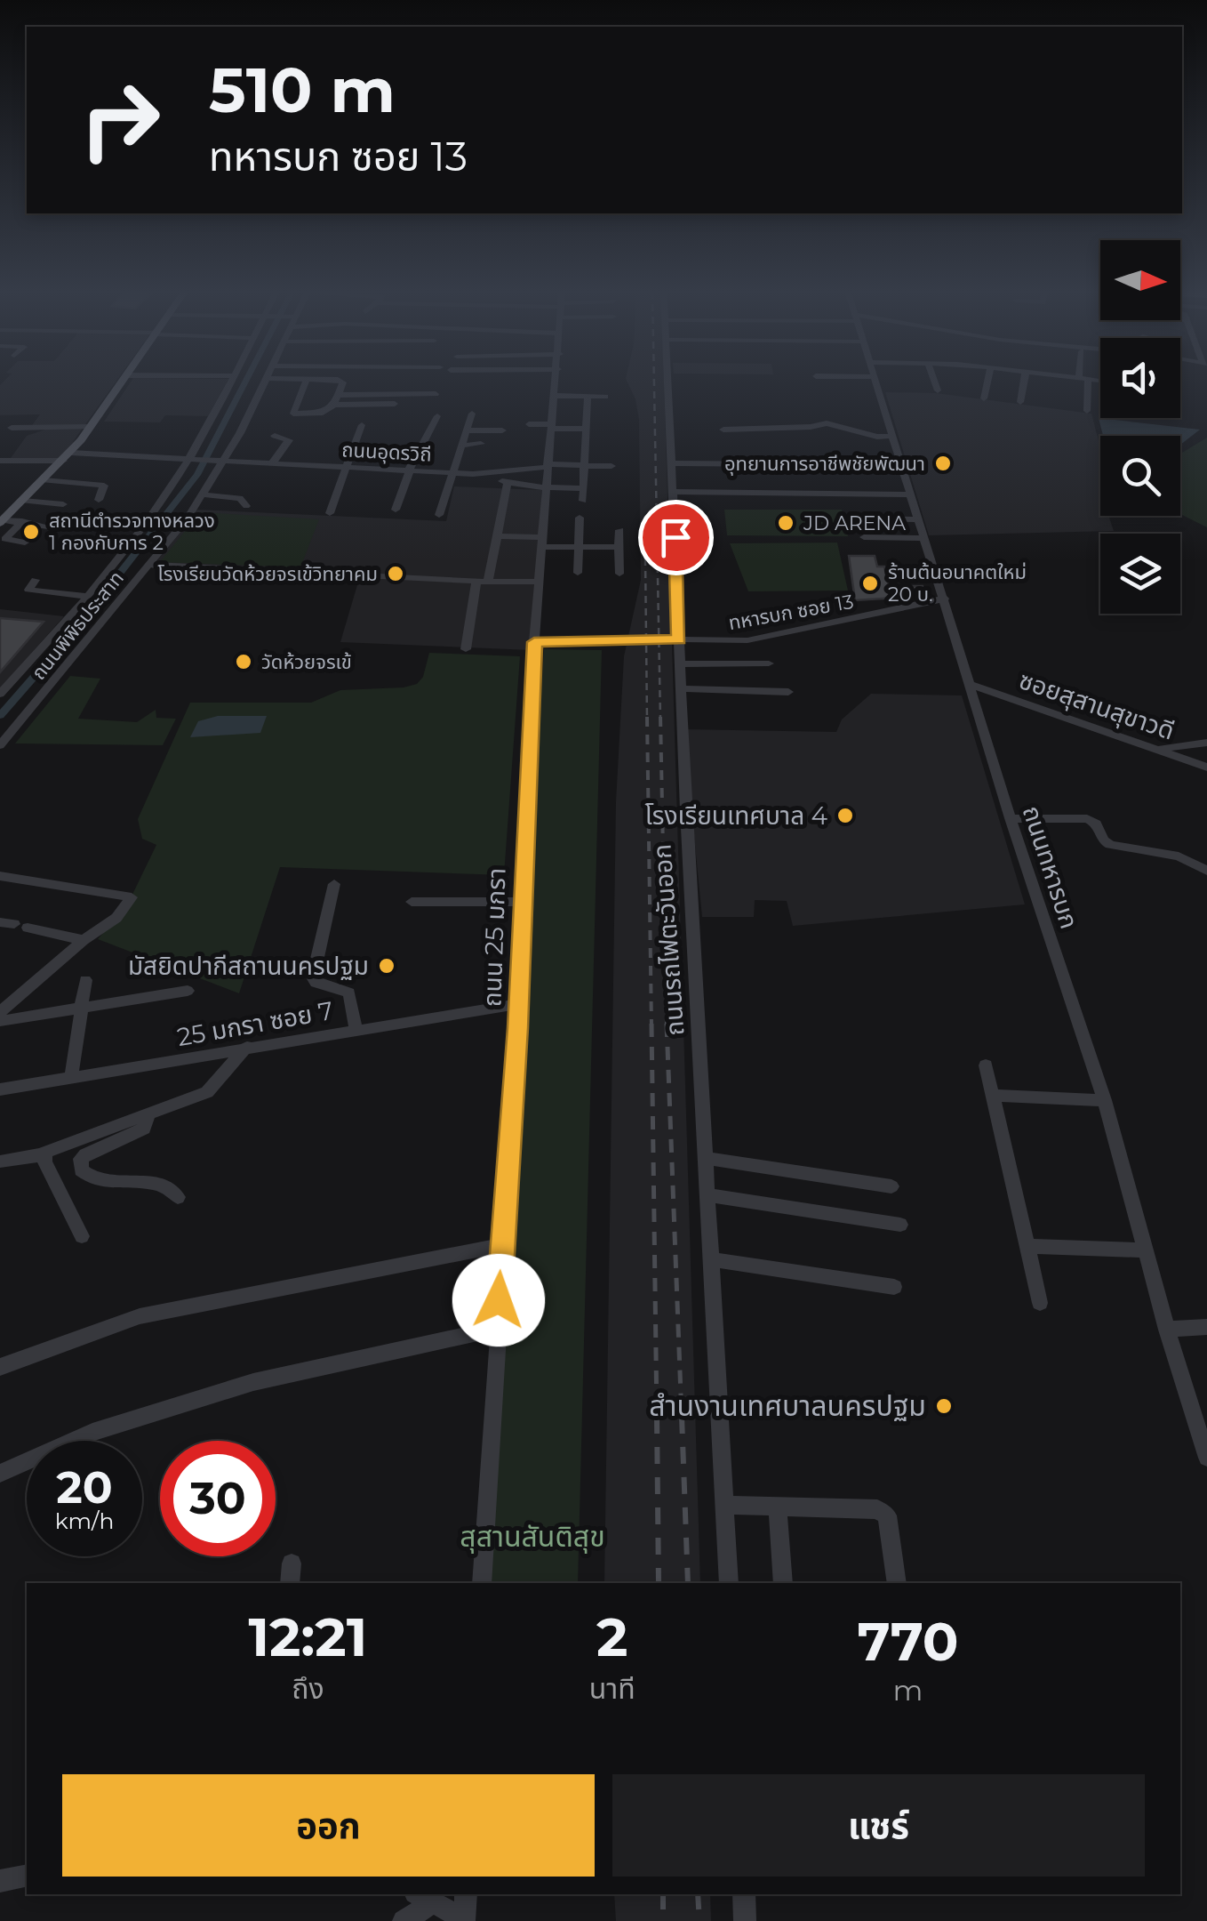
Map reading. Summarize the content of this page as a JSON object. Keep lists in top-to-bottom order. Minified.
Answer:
{"streets":{"street":["ถนนอุดรวิถี","ทหารบก ซอย 13","ถนนพิพิธประสาท","ซอยสุสานสุขาวดี","ถนนทหารบก","ถนน 25 มกรา","ถนนรถไฟตะวันออก","25 มกรา ซอย 7"]},"crossings":[["ถนนอุดรวิถี","ถนนพิพิธประสาท"],["ถนนอุดรวิถี","ถนน 25 มกรา"],["ทหารบก ซอย 13","ถนนทหารบก"],["ทหารบก ซอย 13","ถนน 25 มกรา"],["ทหารบก ซอย 13","ถนนรถไฟตะวันออก"],["ซอยสุสานสุขาวดี","ถนนทหารบก"],["ถนน 25 มกรา","25 มกรา ซอย 7"]],"parks":["สุสานสันติสุข"],"places":["อุทยานการอาชีพชัยพัฒนา","JD ARENA","สถานีตำรวจทางหลวง 1 กองกับการ 2","โรงเรียนวัดห้วยจรเข้วิทยาคม","ร้านต้นอนาคตใหม่ 20 บ.","วัดห้วยจรเข้","โรงเรียนเทศบาล 4","มัสยิดปากีสถานนครปฐม","สำนงานเทศบาลนครปฐม"],"north":"right","page":{"turn":["510 m","ทหารบก ซอย 13"],"speed":"20 km/h","limit":"30","eta":["12:21","ถึง","2","นาที","770","m"],"buttons":["ออก","แชร์"]}}
